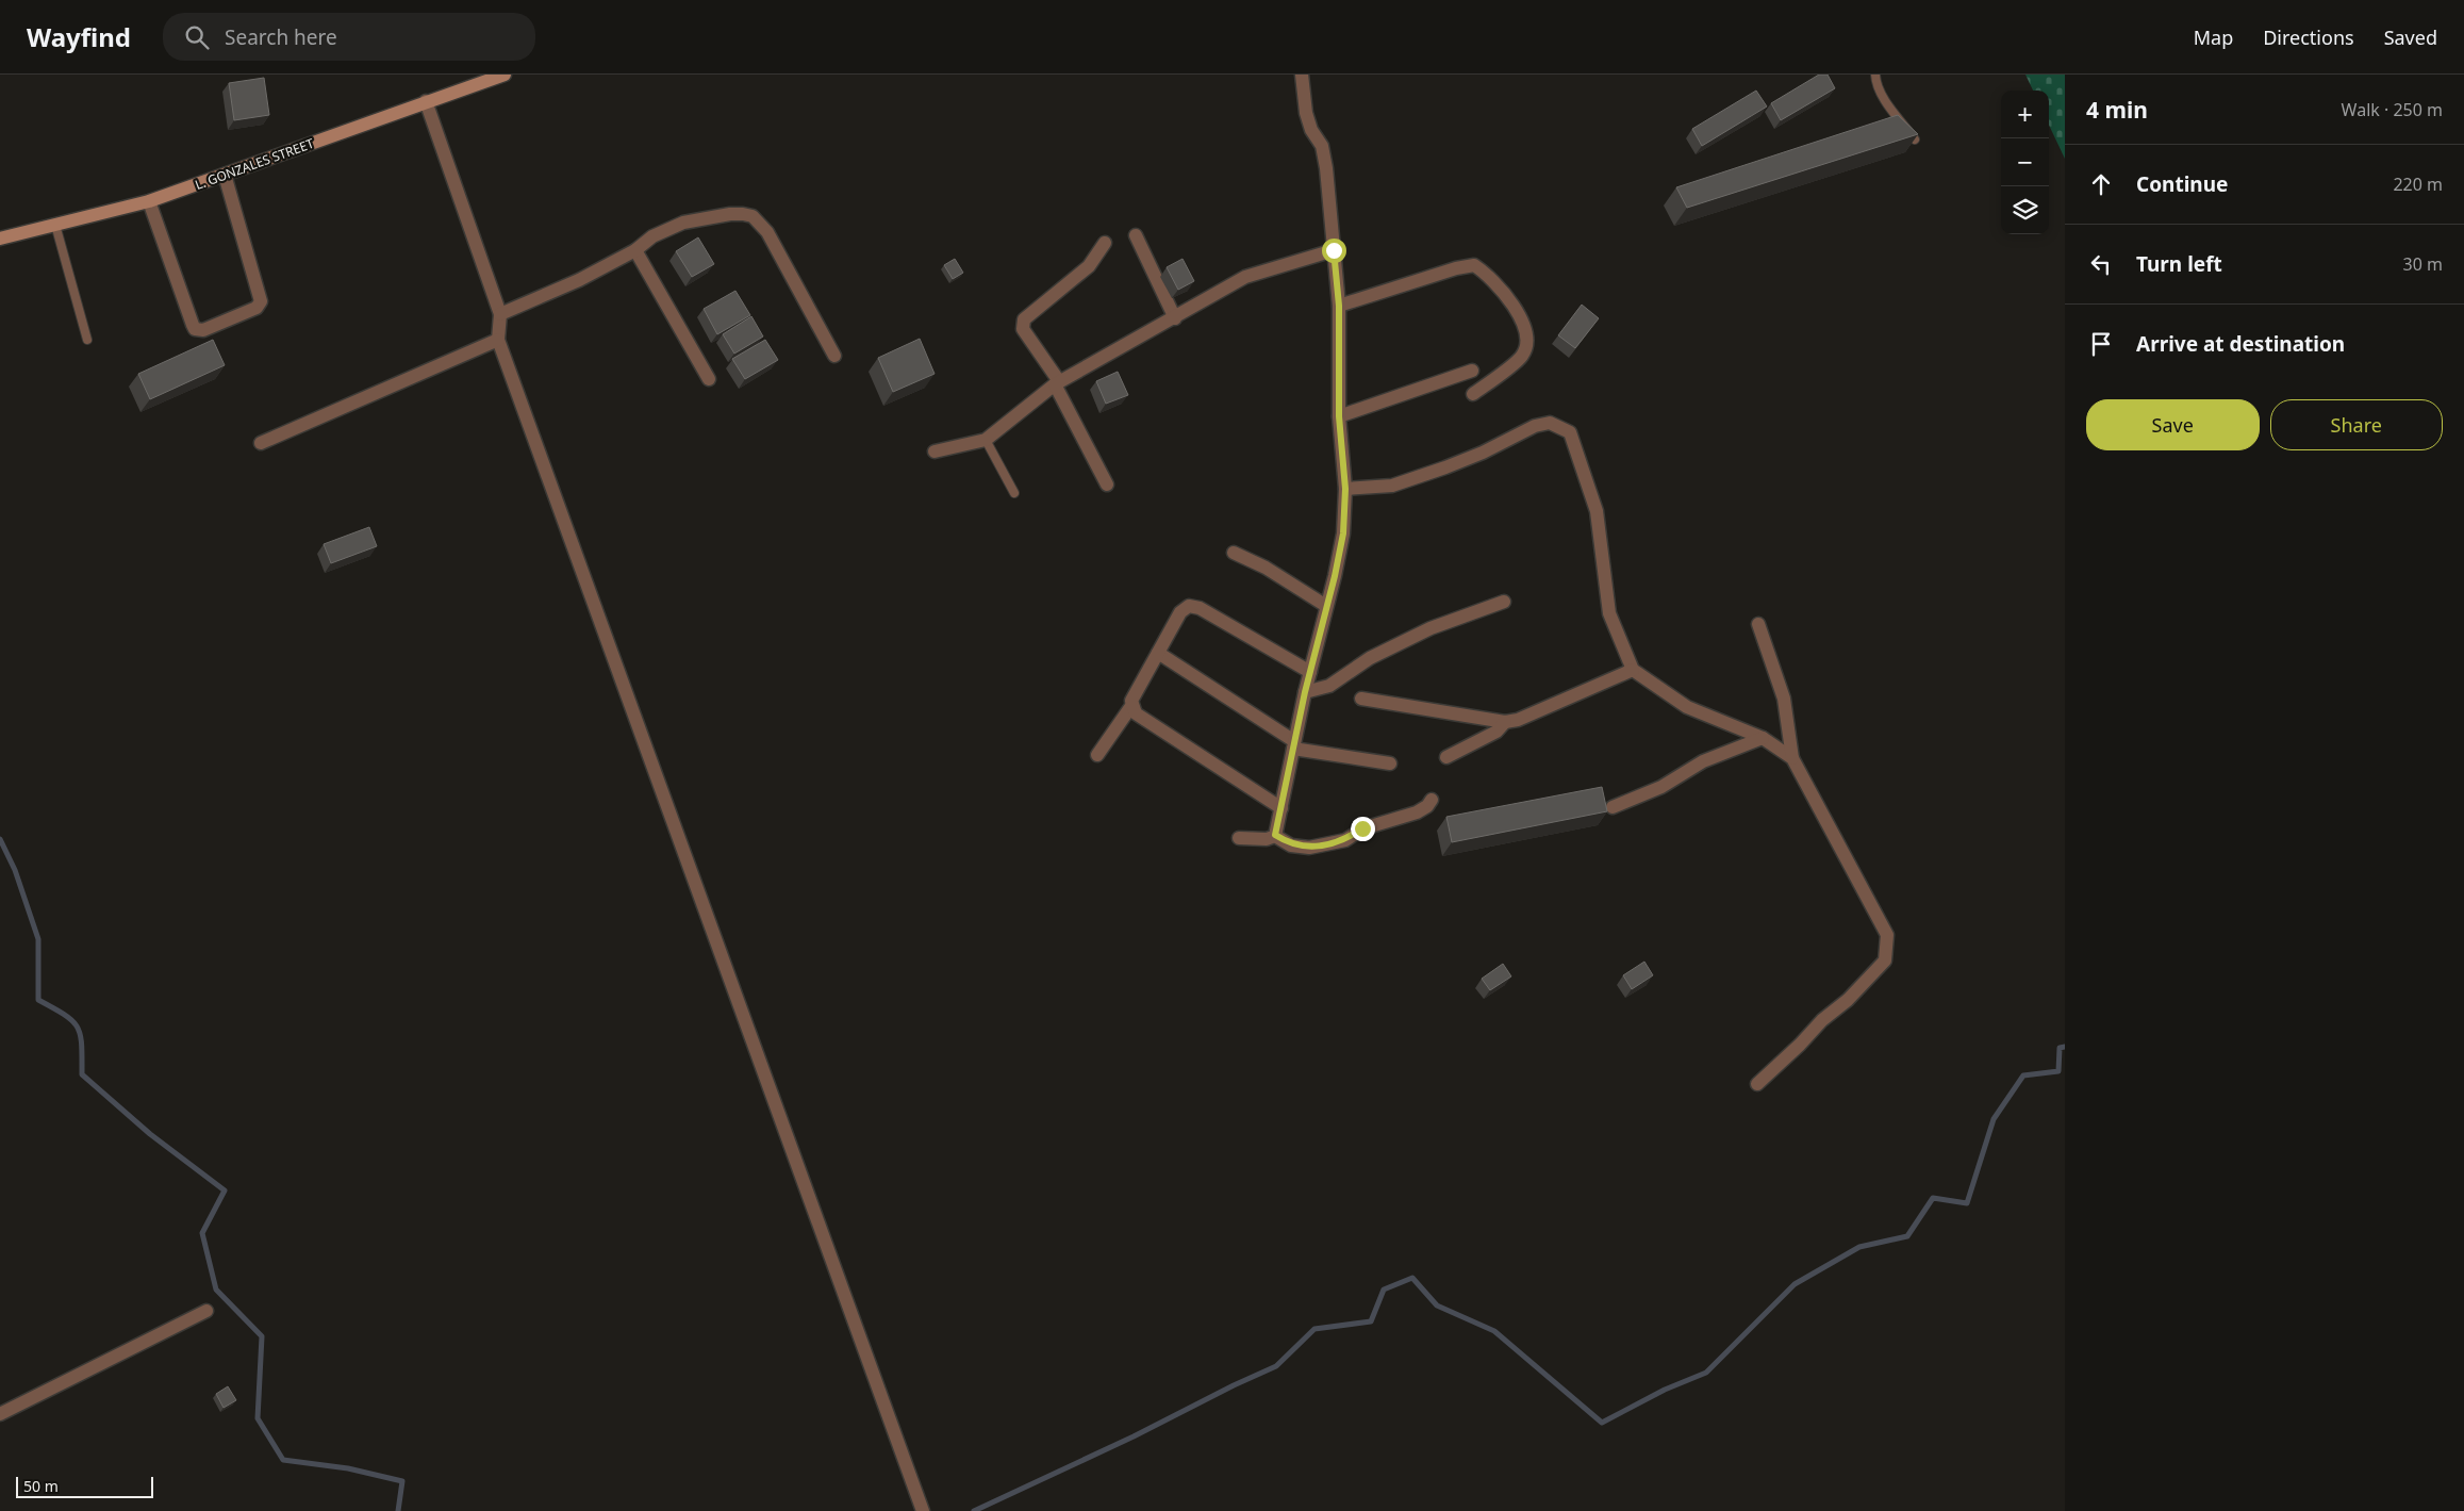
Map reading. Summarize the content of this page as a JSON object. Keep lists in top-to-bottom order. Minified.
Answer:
{"streets":{"street":["L. GONZALES STREET"]},"scale_bar":"50 m","page":{"header":"Wayfind","search":"Search here","nav":["Map","Directions","Saved"],"heading":["4 min","Walk · 250 m"],"map_buttons":["+","−"],"list":[["Continue","220 m"],["Turn left","30 m"],"Arrive at destination"],"buttons":["Save","Share"],"scale":"50 m"}}
